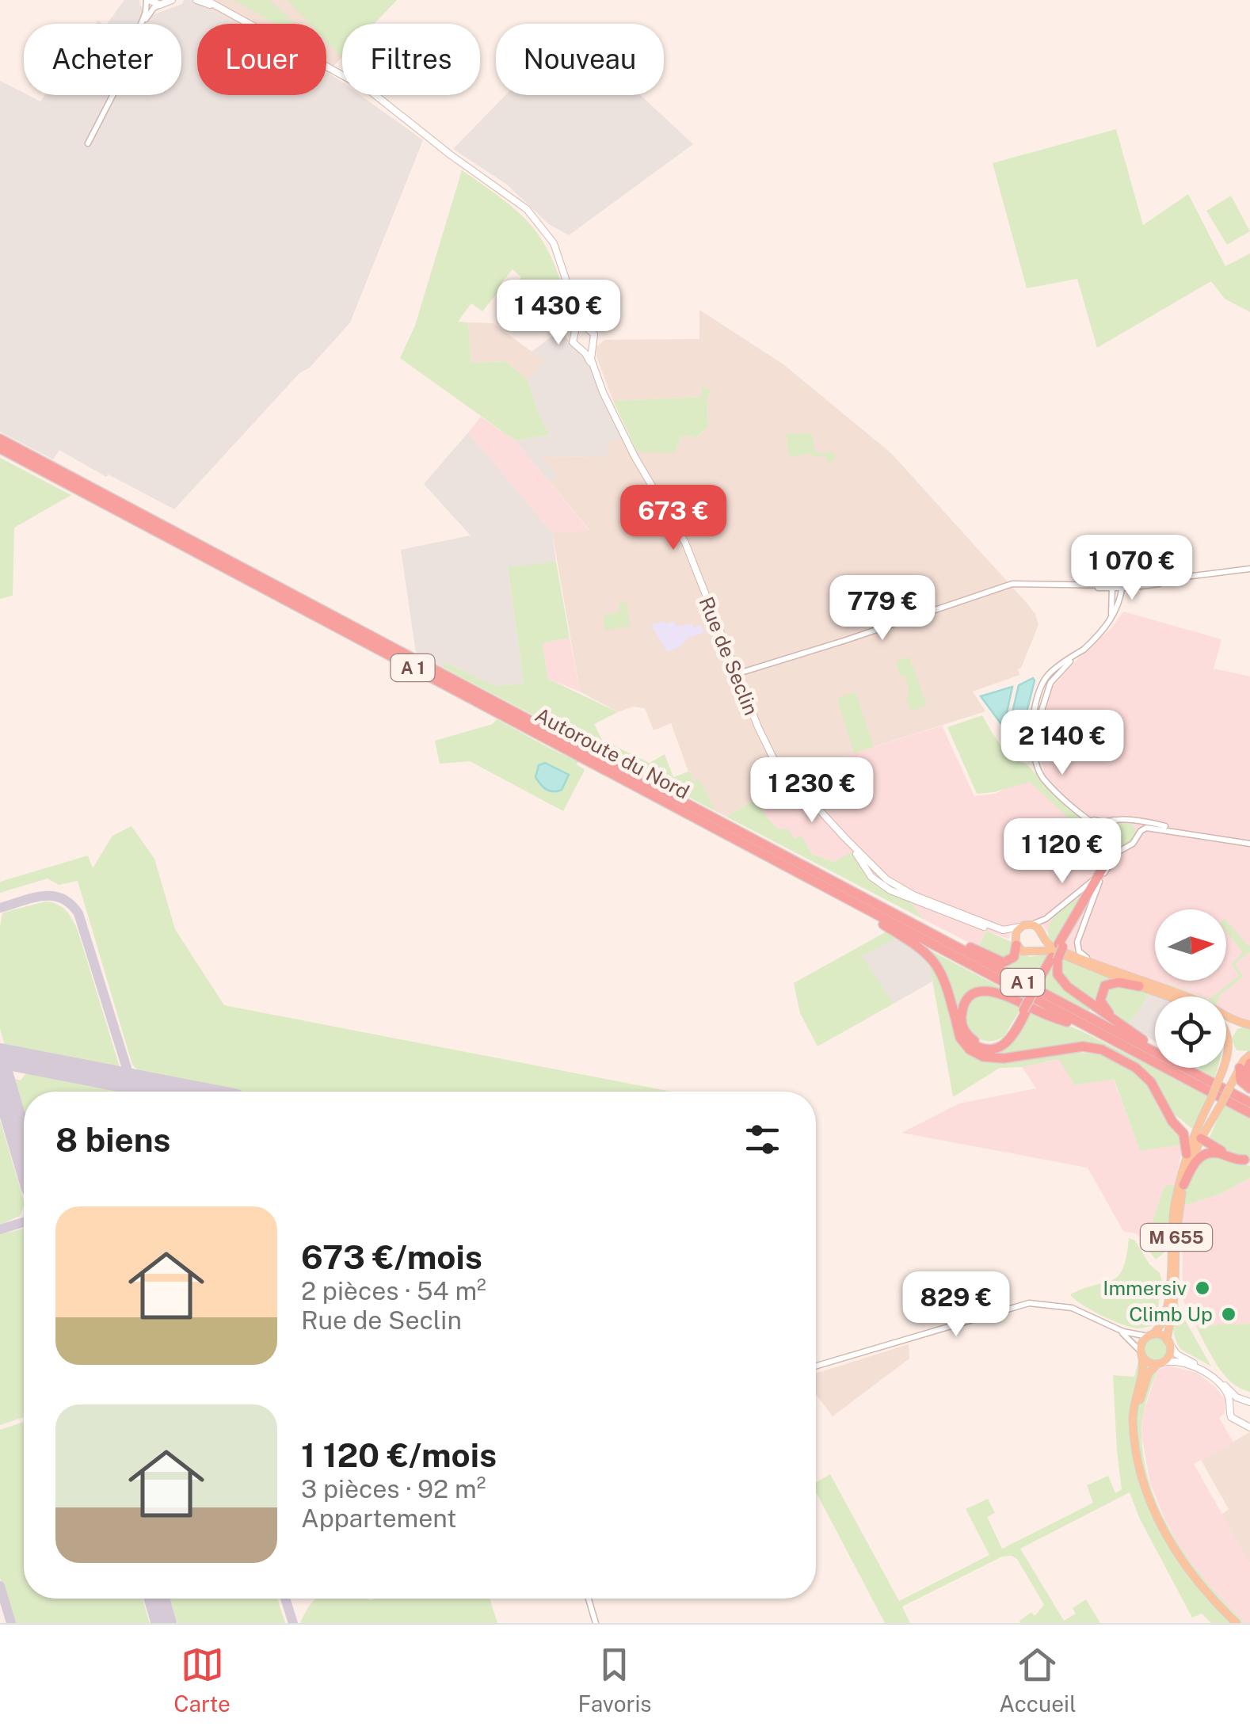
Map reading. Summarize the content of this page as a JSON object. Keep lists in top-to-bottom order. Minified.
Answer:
{"streets":{"highway":["A 1","Autoroute du Nord"],"main road":["Rue de Seclin","M 655"]},"places":["Immersiv","Climb Up"],"north":"right","page":{"chip":["Acheter","Louer","Filtres","Nouveau"],"price":["1 430 €","673 €","1 070 €","779 €","2 140 €","1 230 €","1 120 €","829 €"],"heading":"8 biens","list":[{"name":"673 €/mois","note":"2 pièces · 54 m² · Rue de Seclin"},{"name":"1 120 €/mois","note":"3 pièces · 92 m² · Appartement"}],"tabs":["Carte","Favoris","Accueil"]}}
